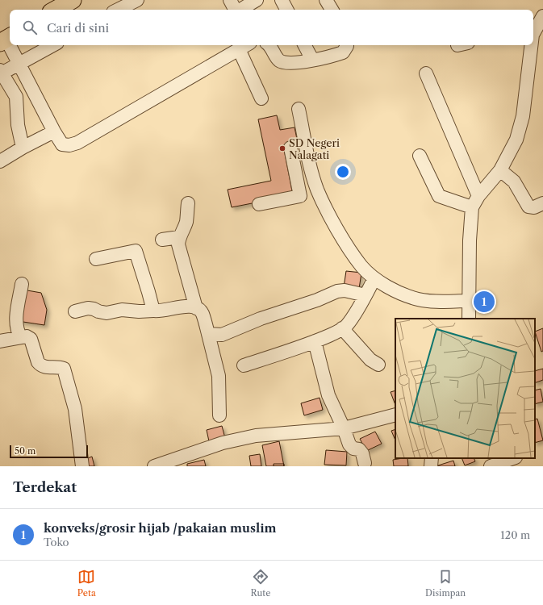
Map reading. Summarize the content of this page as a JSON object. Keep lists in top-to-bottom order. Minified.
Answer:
{"places":["SD Negeri Nalagati"],"scale_bar":"50 m","page":{"search":"Cari di sini","pins":"1","scale":"50 m","heading":"Terdekat","list":[{"mark":"1","name":"konveks/grosir hijab /pakaian muslim","note":"Toko","value":"120 m"}],"nav":["Peta","Rute","Disimpan"]}}
